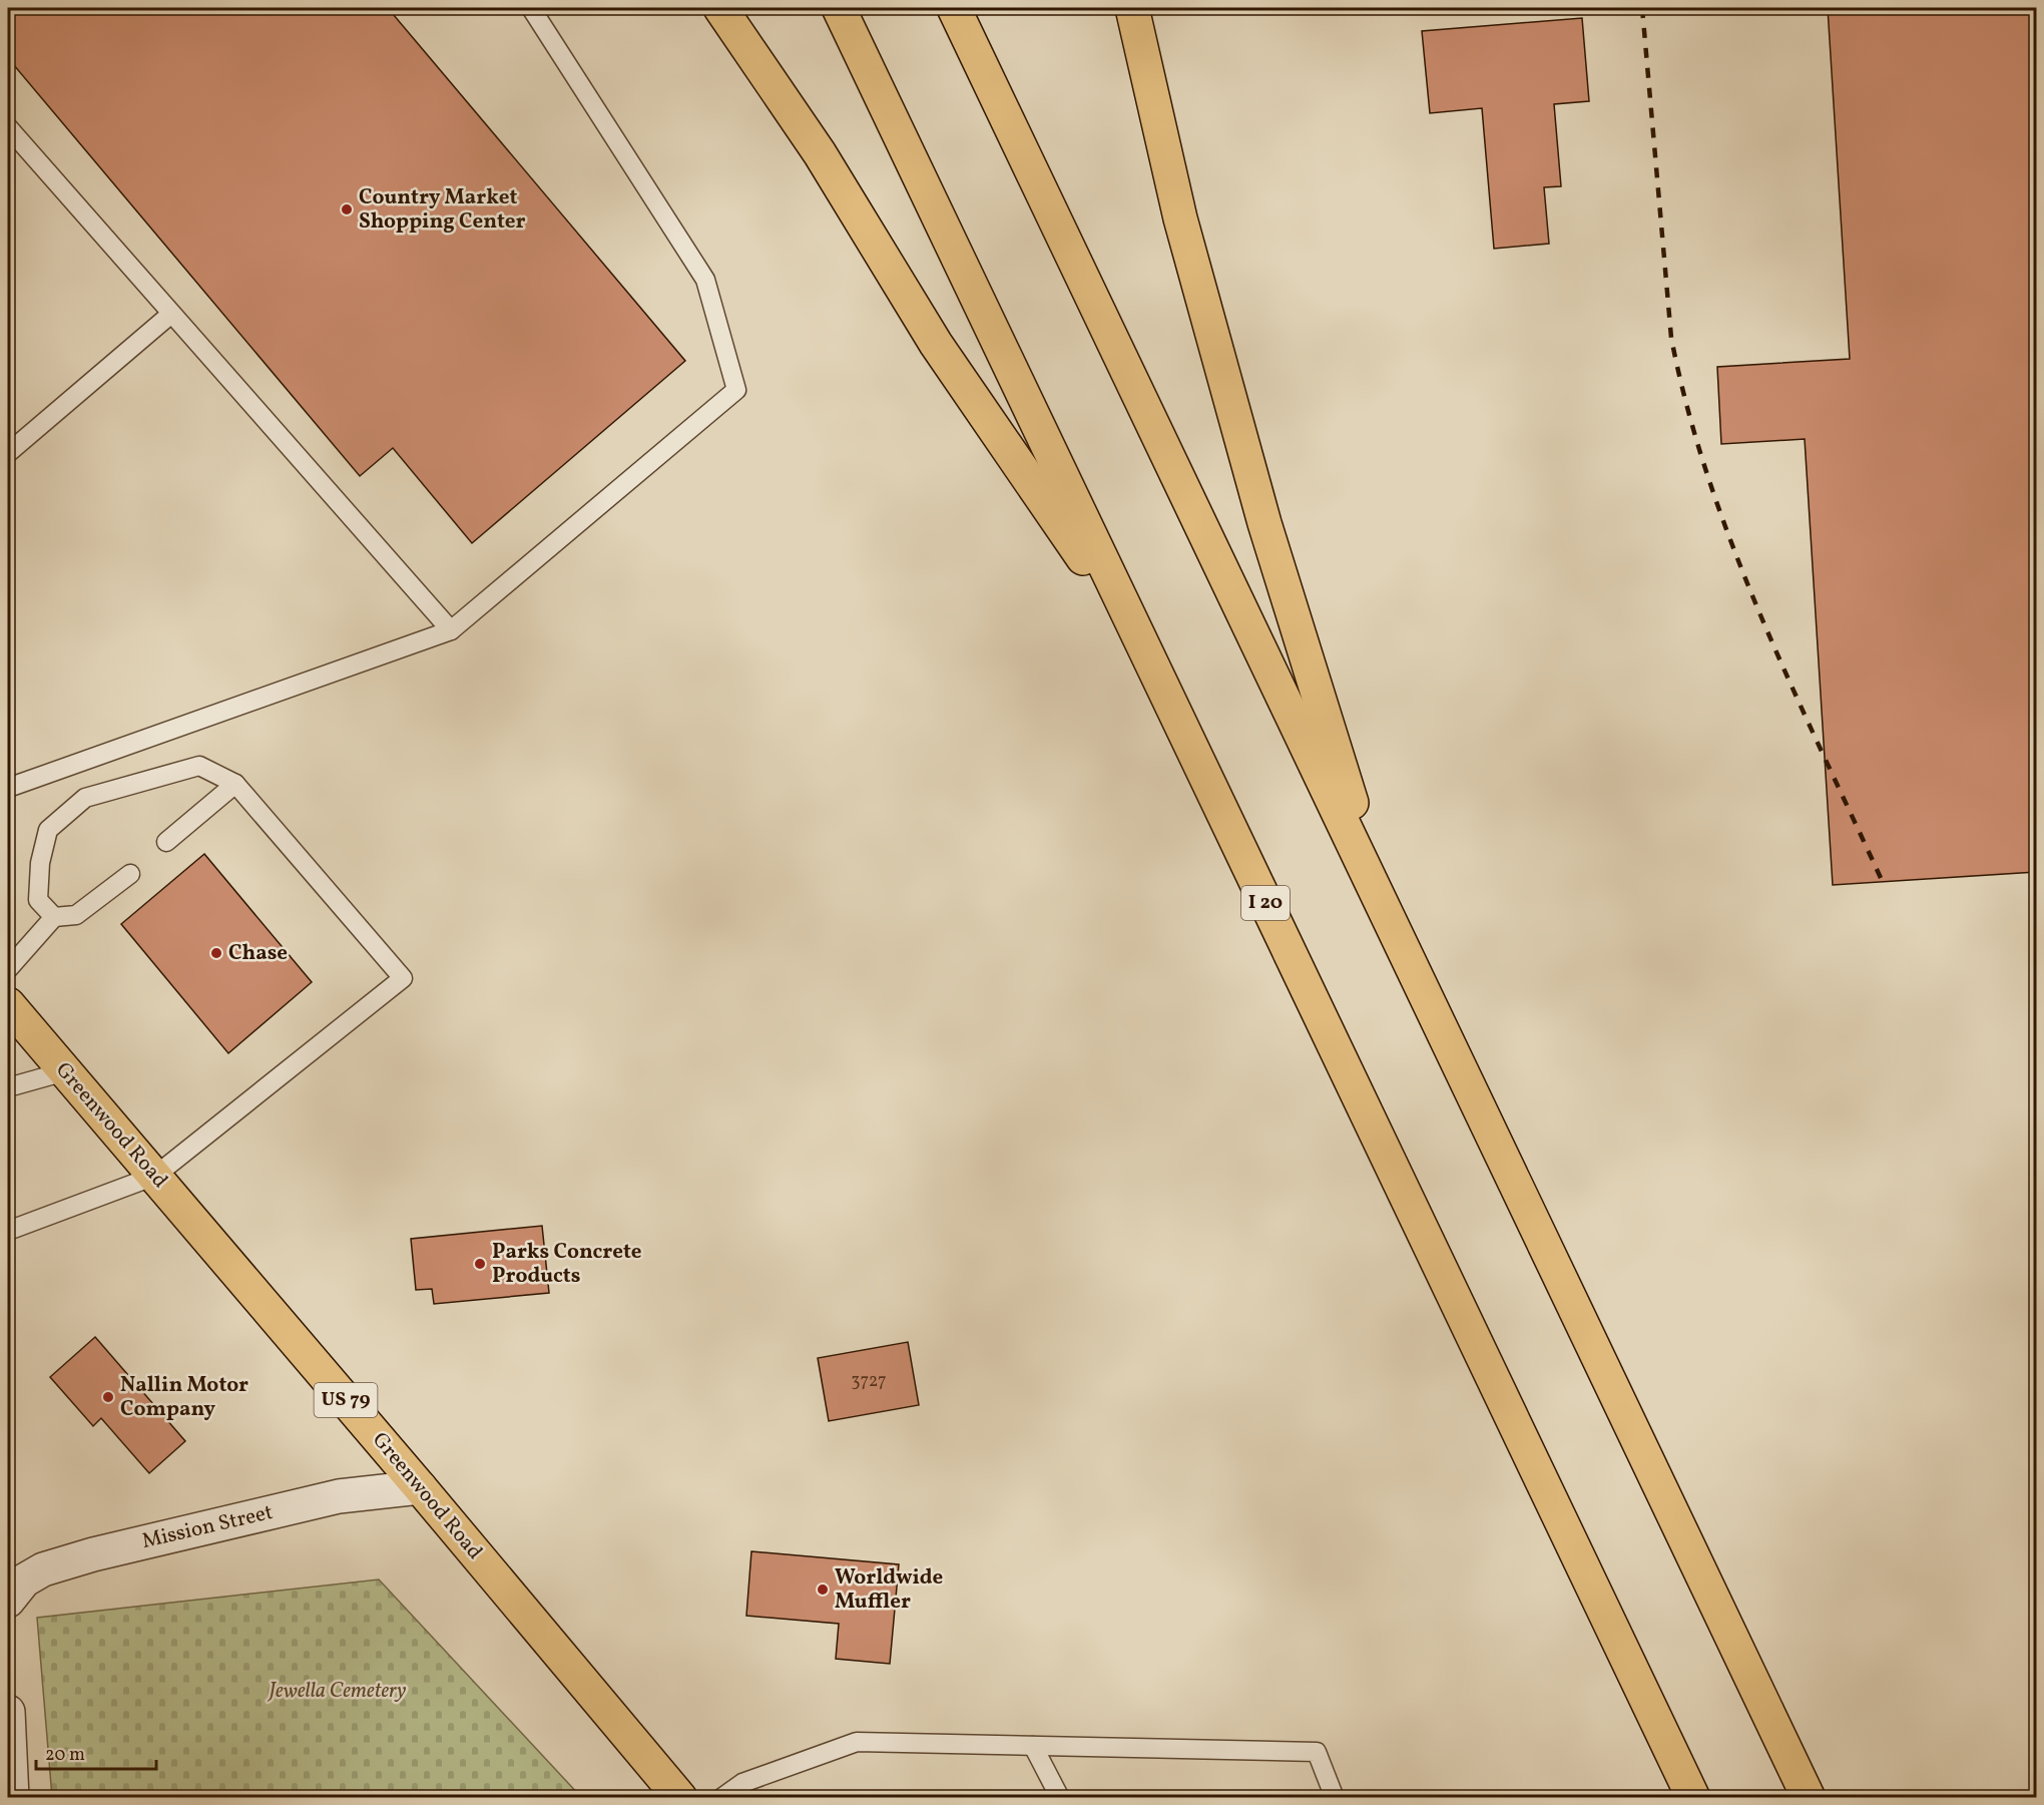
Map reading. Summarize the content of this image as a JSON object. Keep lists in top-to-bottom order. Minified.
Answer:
{"streets":{"main road":["I 20","Greenwood Road","US 79"],"street":["Mission Street"]},"crossings":[["Greenwood Road","Mission Street"]],"parks":["Jewella Cemetery"],"places":["Country Market Shopping Center","Chase","Parks Concrete Products","Nallin Motor Company","Worldwide Muffler"],"house_numbers":["3727"],"scale_bar":"20 m"}
